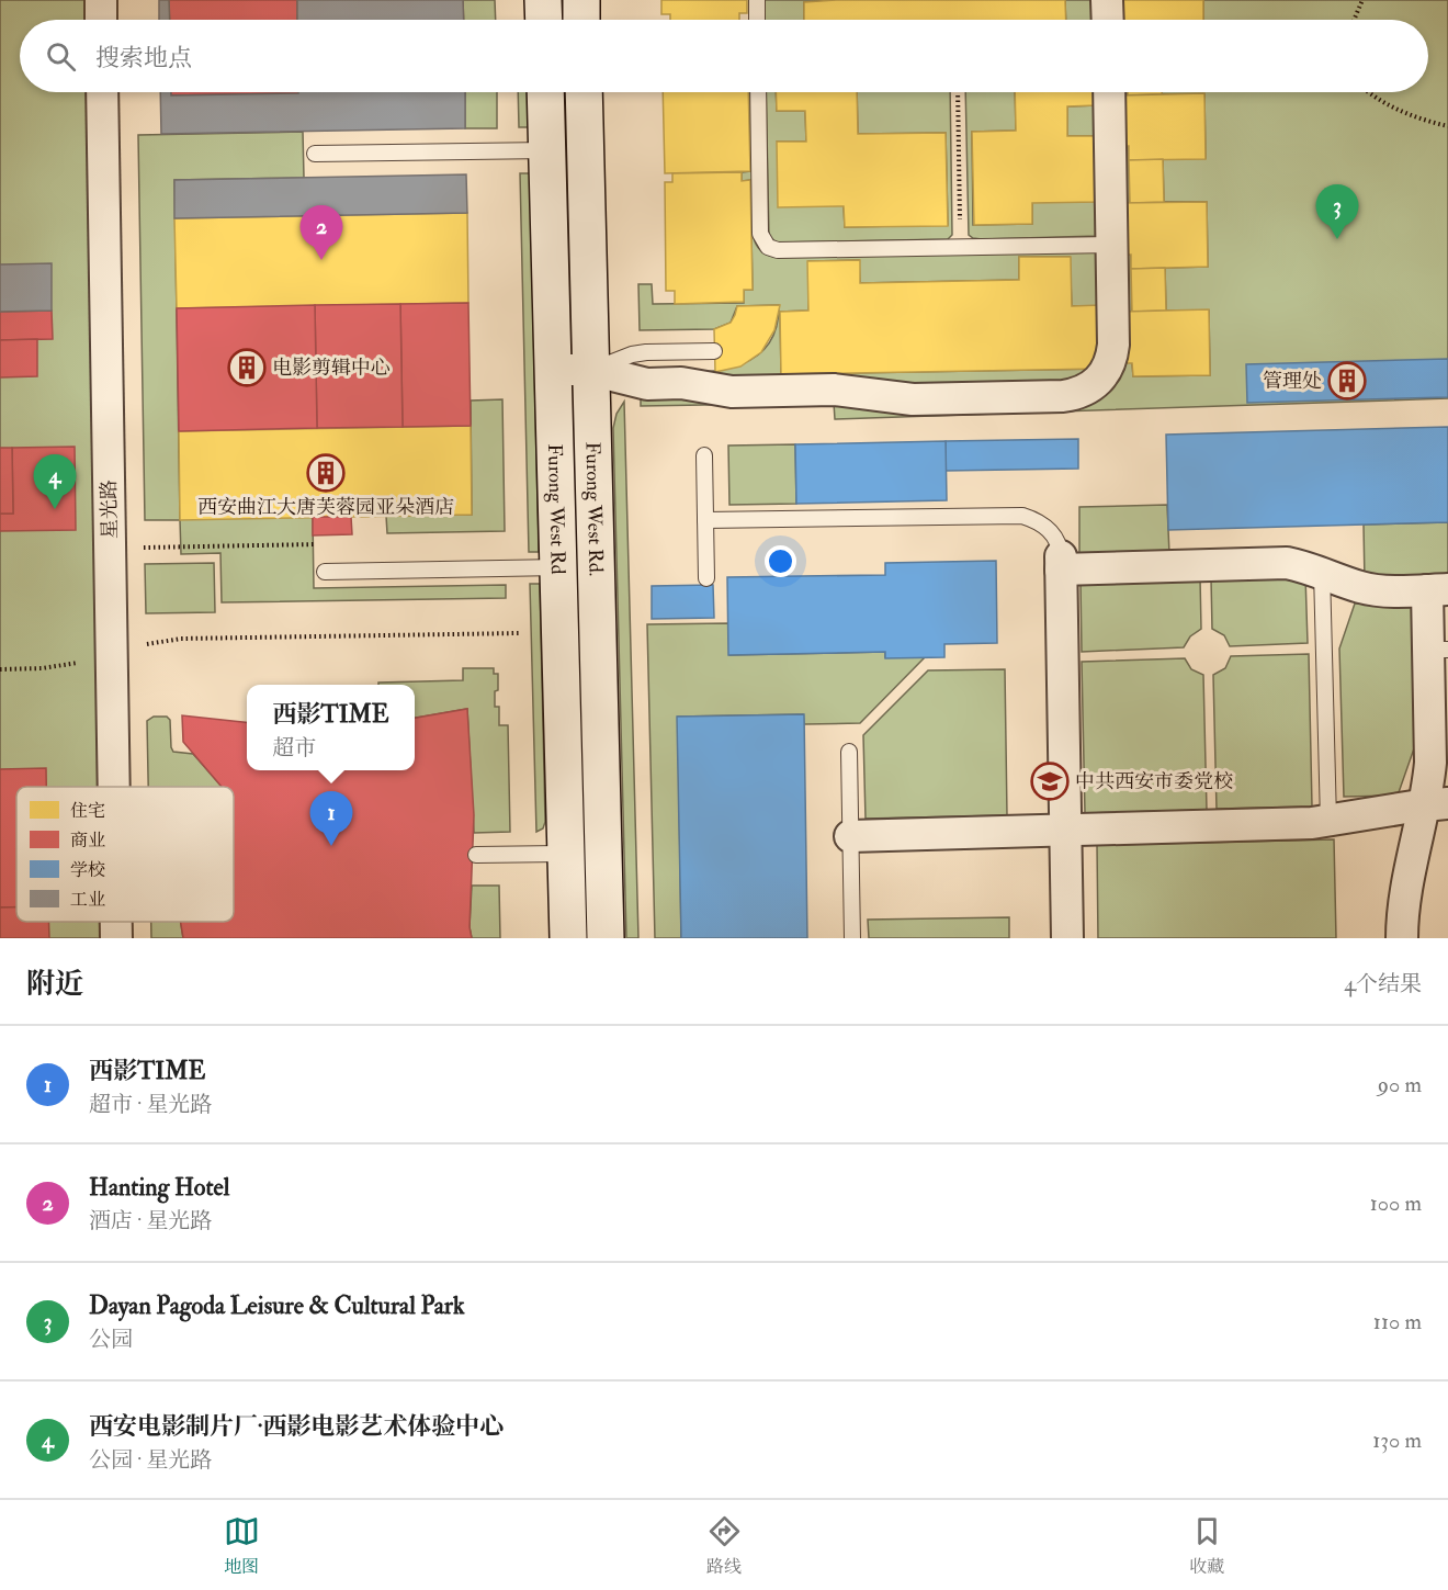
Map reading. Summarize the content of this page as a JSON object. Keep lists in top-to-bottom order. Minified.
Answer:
{"streets":{"main road":["Furong West Rd","Furong West Rd."],"street":["星光路"]},"places":{"building":["电影剪辑中心","管理处","西安曲江大唐芙蓉园亚朵酒店"],"school or university":["中共西安市委党校"]},"legend":["住宅","商业","学校","工业"],"page":{"search":"搜索地点","pins":["3","2","4","1"],"popup":["西影TIME","超市"],"heading":["附近","4个结果"],"list":[{"mark":"1","name":"西影TIME","note":"超市 · 星光路","value":"90 m"},{"mark":"2","name":"Hanting Hotel","note":"酒店 · 星光路","value":"100 m"},{"mark":"3","name":"Dayan Pagoda Leisure & Cultural Park","note":"公园","value":"110 m"},{"mark":"4","name":"西安电影制片厂·西影电影艺术体验中心","note":"公园 · 星光路","value":"130 m"}],"nav":["地图","路线","收藏"]}}
